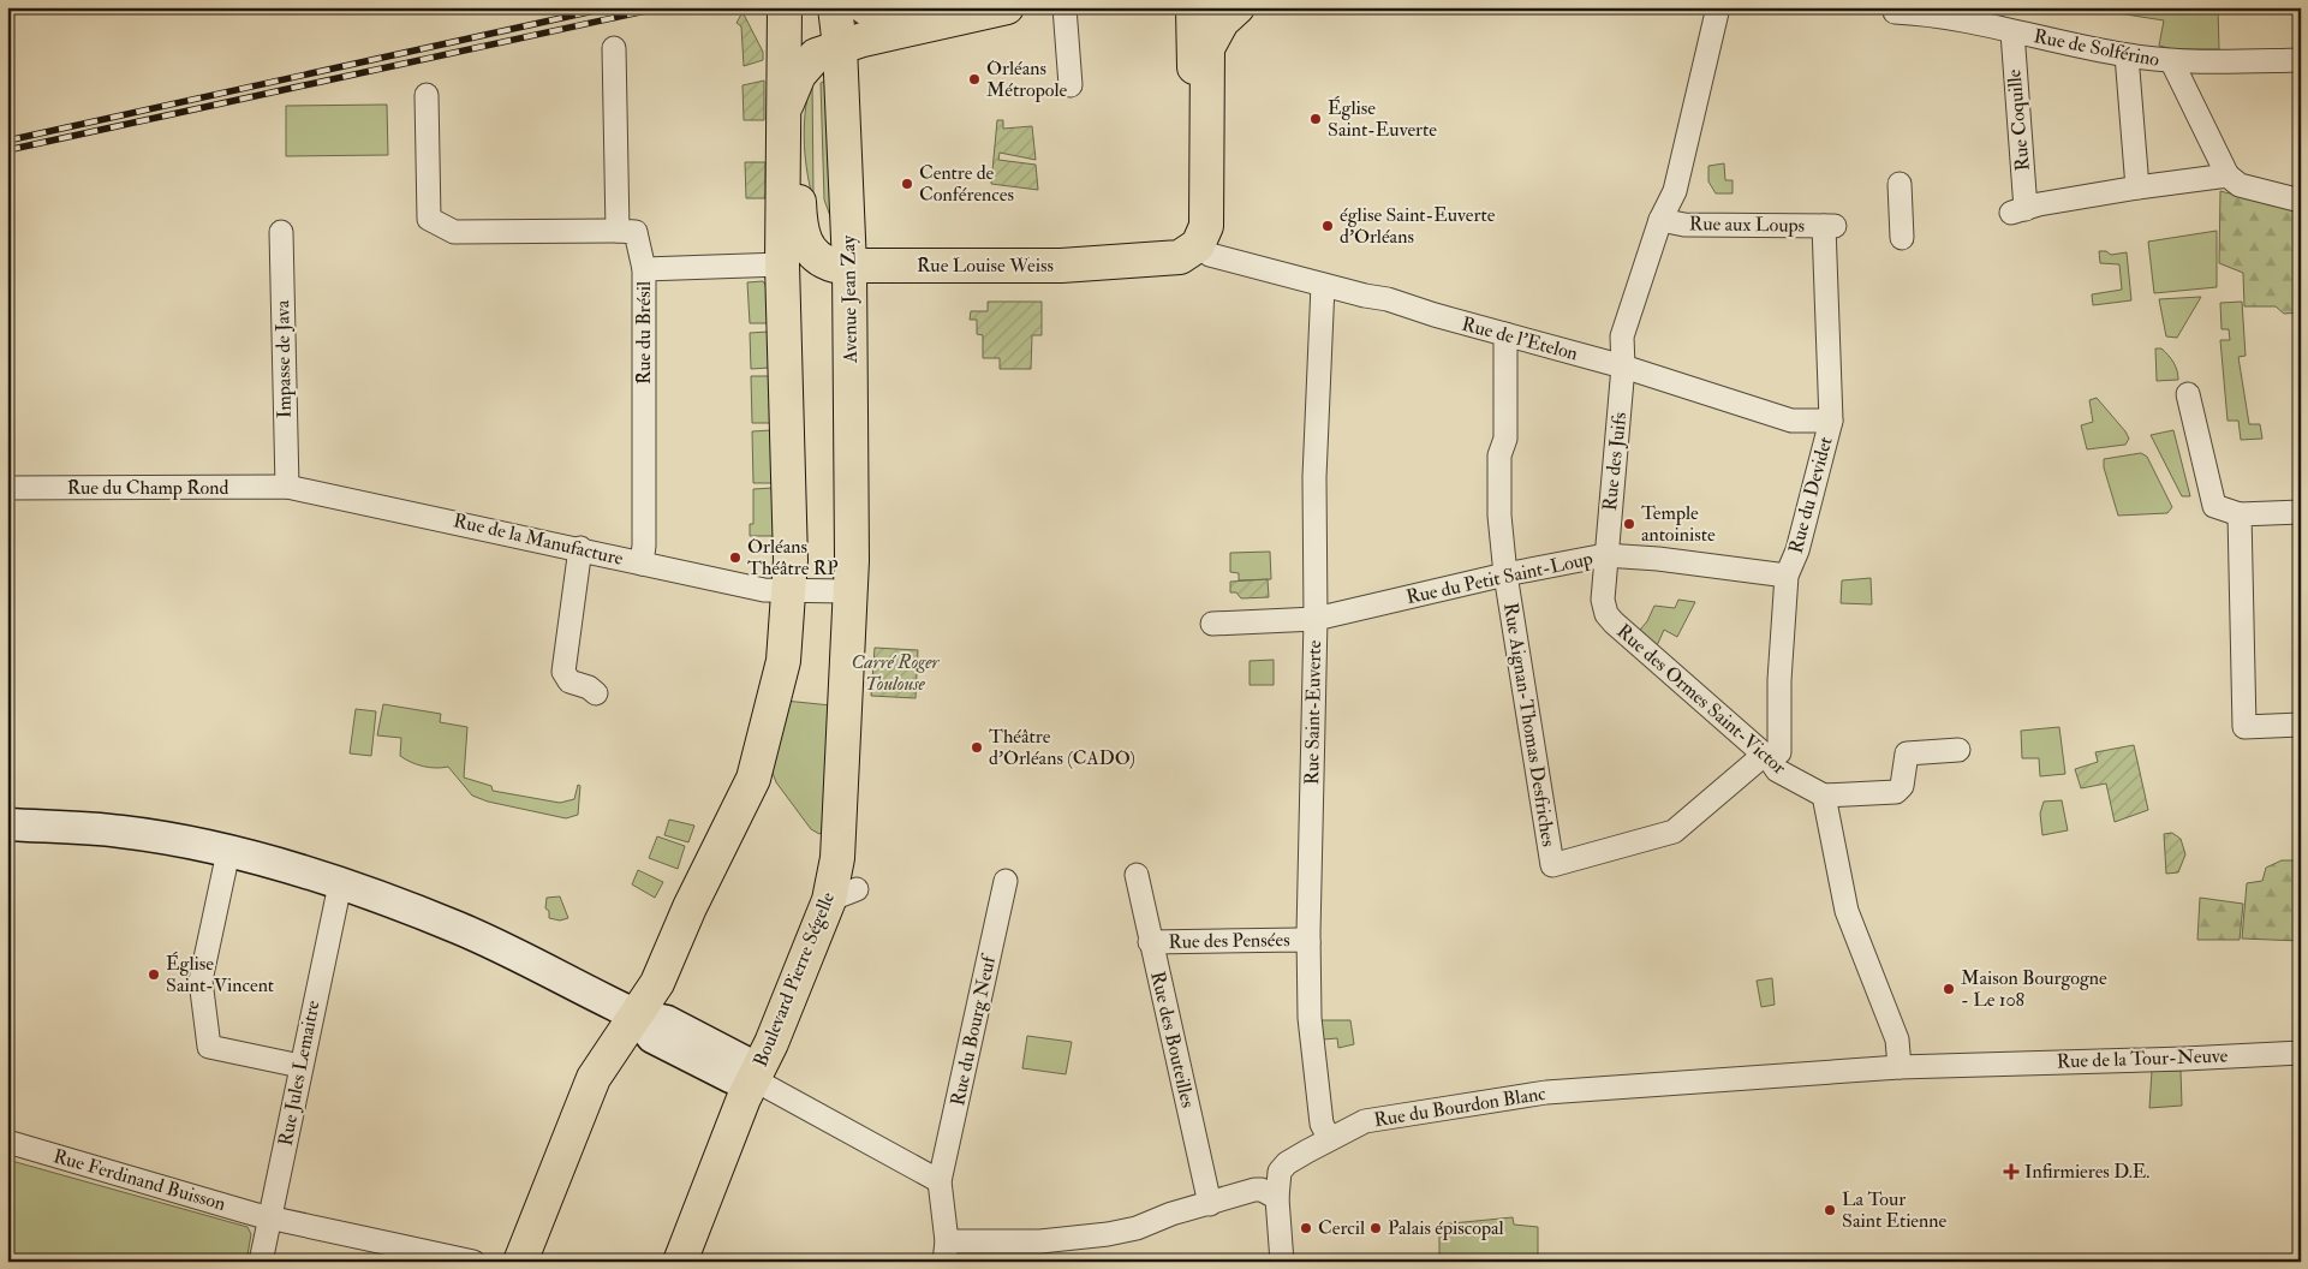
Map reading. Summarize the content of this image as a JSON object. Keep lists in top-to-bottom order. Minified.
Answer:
{"streets":{"main road":["Rue Louise Weiss","Avenue Jean Zay","Boulevard Pierre Ségelle"],"street":["Rue de Solférino","Rue Coquille","Rue aux Loups","Rue du Brésil","Rue de l'Etelon","Impasse de Java","Rue des Juifs","Rue du Champ Rond","Rue du Devidet","Rue de la Manufacture","Rue du Petit Saint-Loup","Rue des Ormes Saint-Victor","Rue Saint-Euverte","Rue Aignan-Thomas Desfriches","Rue des Pensées","Rue du Bourg Neuf","Rue des Bouteilles","Rue de la Tour-Neuve","Rue Jules Lemaitre","Rue du Bourdon Blanc","Rue Ferdinand Buisson"]},"crossings":[["Rue de Solférino","Rue Coquille"],["Rue aux Loups","Rue des Juifs"],["Rue aux Loups","Rue du Devidet"],["Rue Louise Weiss","Avenue Jean Zay"],["Rue Louise Weiss","Rue de l'Etelon"],["Avenue Jean Zay","Rue de la Manufacture"],["Avenue Jean Zay","Boulevard Pierre Ségelle"],["Rue du Brésil","Rue de la Manufacture"],["Rue de l'Etelon","Rue des Juifs"],["Rue de l'Etelon","Rue du Devidet"],["Rue de l'Etelon","Rue Saint-Euverte"],["Rue de l'Etelon","Rue Aignan-Thomas Desfriches"],["Impasse de Java","Rue du Champ Rond"],["Impasse de Java","Rue de la Manufacture"],["Rue des Juifs","Rue du Petit Saint-Loup"],["Rue des Juifs","Rue des Ormes Saint-Victor"],["Rue du Champ Rond","Rue de la Manufacture"],["Rue du Devidet","Rue du Petit Saint-Loup"],["Rue du Devidet","Rue des Ormes Saint-Victor"],["Rue du Devidet","Rue Aignan-Thomas Desfriches"],["Rue de la Manufacture","Boulevard Pierre Ségelle"],["Rue du Petit Saint-Loup","Rue des Ormes Saint-Victor"],["Rue du Petit Saint-Loup","Rue Saint-Euverte"],["Rue du Petit Saint-Loup","Rue Aignan-Thomas Desfriches"],["Rue des Ormes Saint-Victor","Rue Aignan-Thomas Desfriches"],["Rue Saint-Euverte","Rue des Pensées"],["Rue Saint-Euverte","Rue du Bourdon Blanc"],["Rue des Pensées","Rue des Bouteilles"],["Rue de la Tour-Neuve","Rue du Bourdon Blanc"],["Rue Jules Lemaitre","Rue Ferdinand Buisson"]],"parks":["Carré Roger Toulouse"],"places":{"other":["Orléans Métropole","Église Saint-Euverte","Centre de Conférences","église Saint-Euverte d'Orléans","Temple antoiniste","Orléans Théâtre RP","Théâtre d'Orléans (CADO)","Église Saint-Vincent","Maison Bourgogne - Le 108","La Tour Saint Etienne","Cercil","Palais épiscopal"],"health":["Infirmieres D.E."]}}
